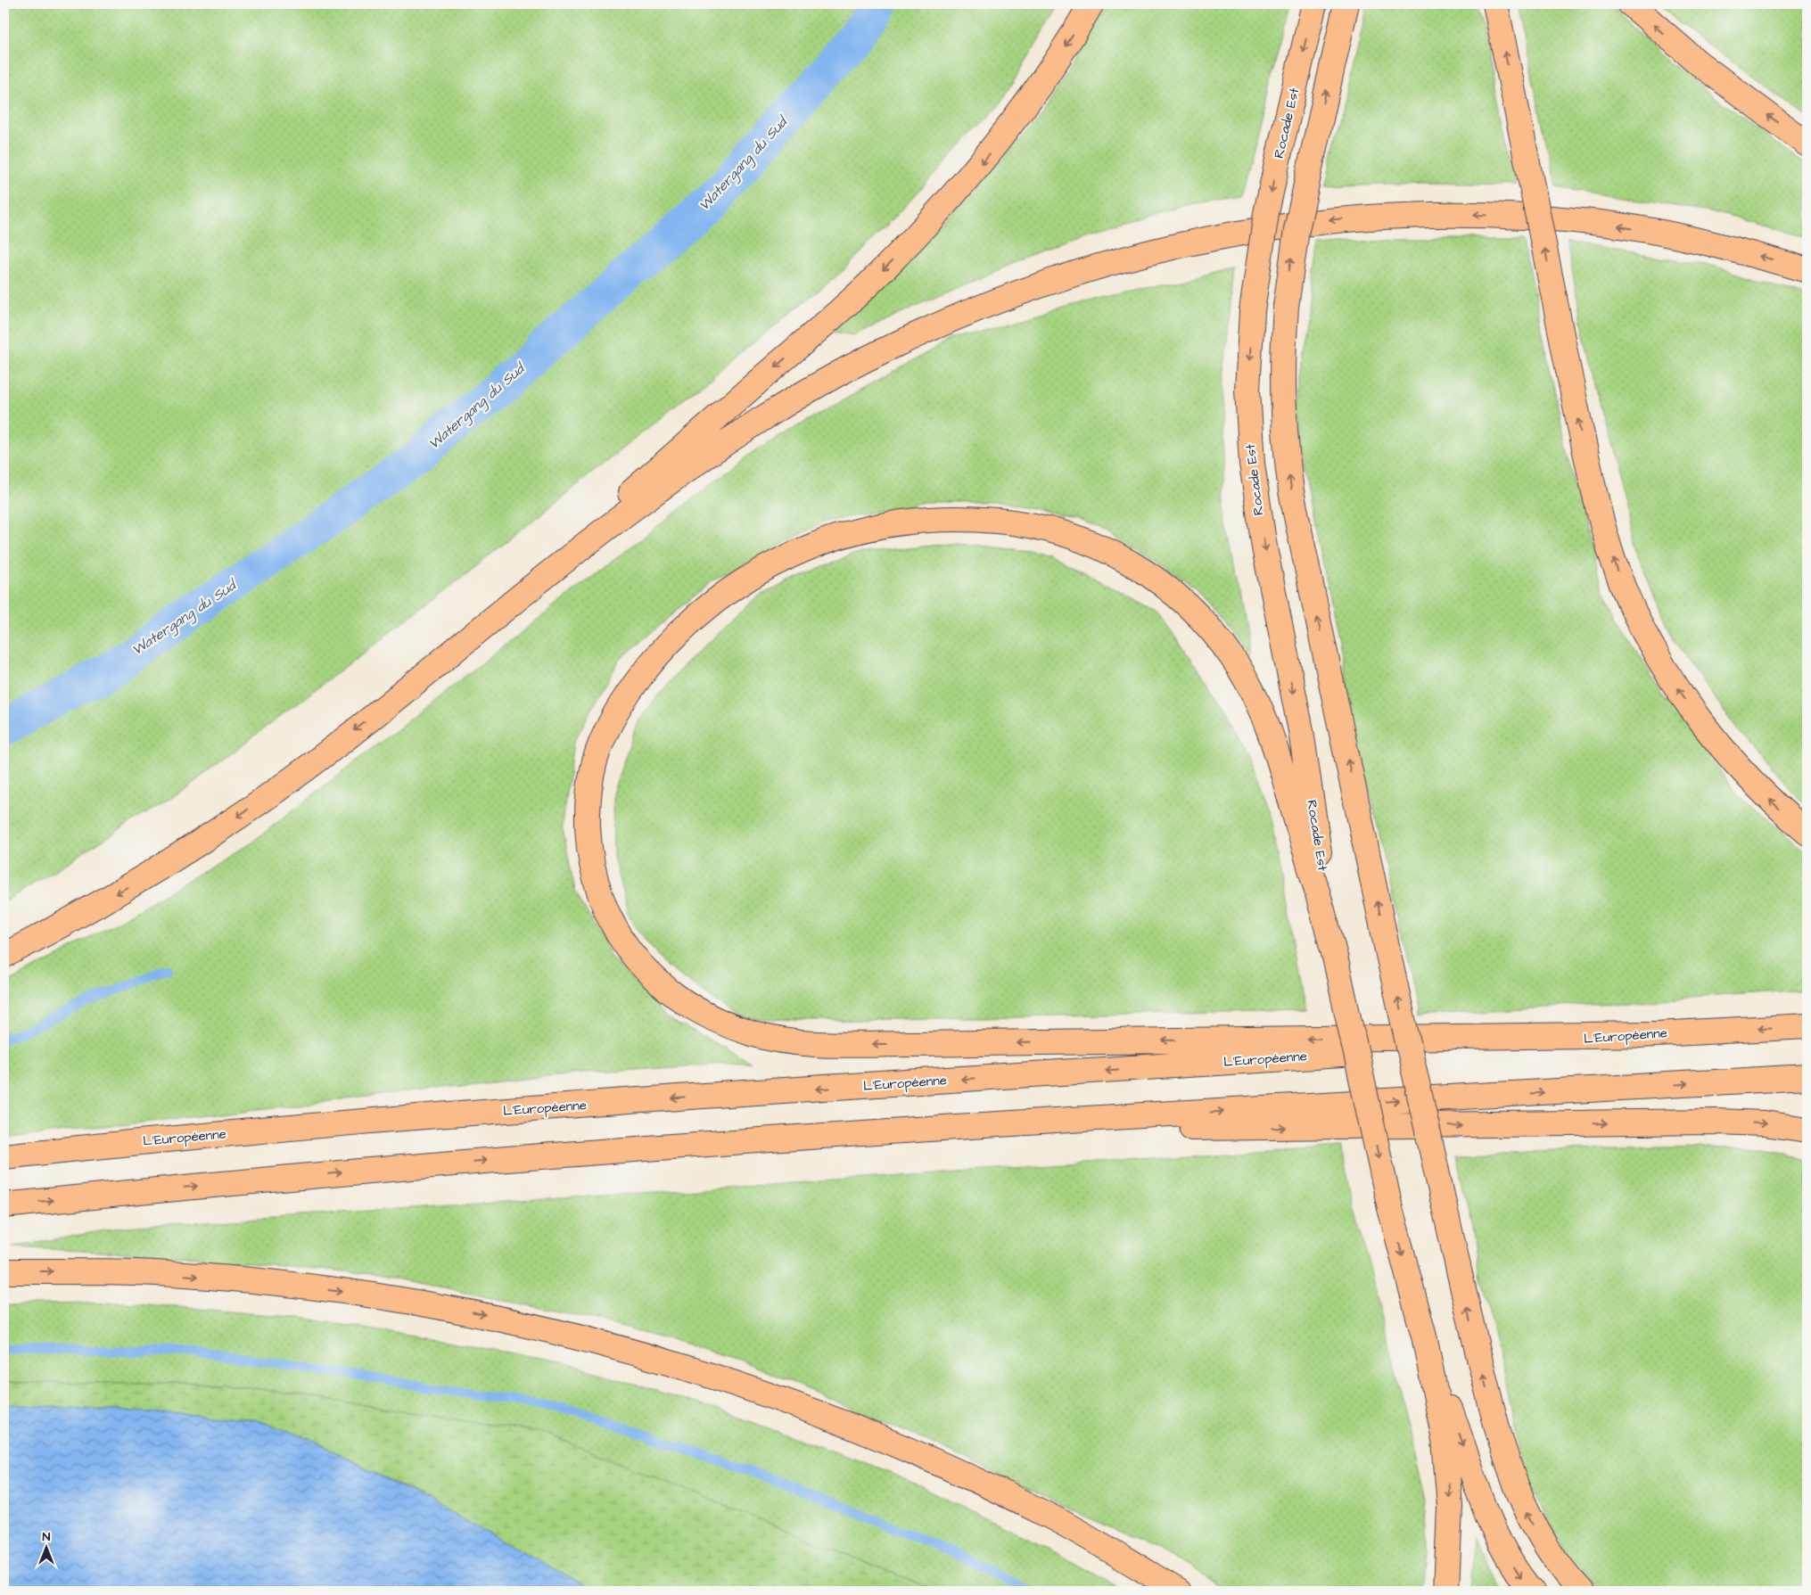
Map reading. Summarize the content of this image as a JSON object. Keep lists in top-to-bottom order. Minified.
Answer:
{"streets":{"highway":["Rocade Est","L'Européenne"]},"water":["Watergang du Sud"],"north":"top"}
